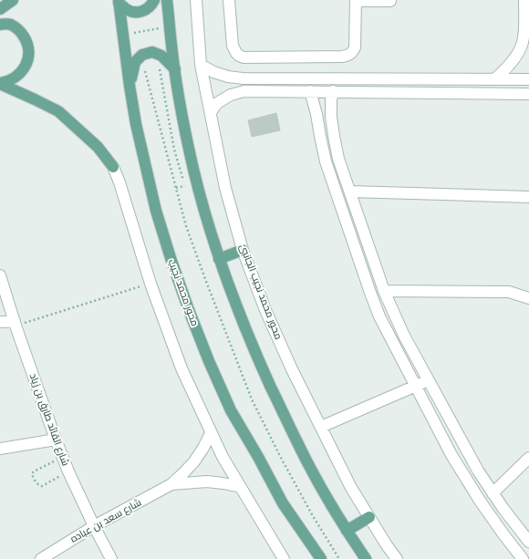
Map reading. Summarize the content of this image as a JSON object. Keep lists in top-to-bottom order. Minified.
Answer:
{"streets":{"main road":["محور محمد نجيب"],"street":["محور محمد نجيب الجانبى","شارع القائد طارق بن زياد","شارع سعد بن عباده"]},"crossings":[["شارع القائد طارق بن زياد","شارع سعد بن عباده"]]}
